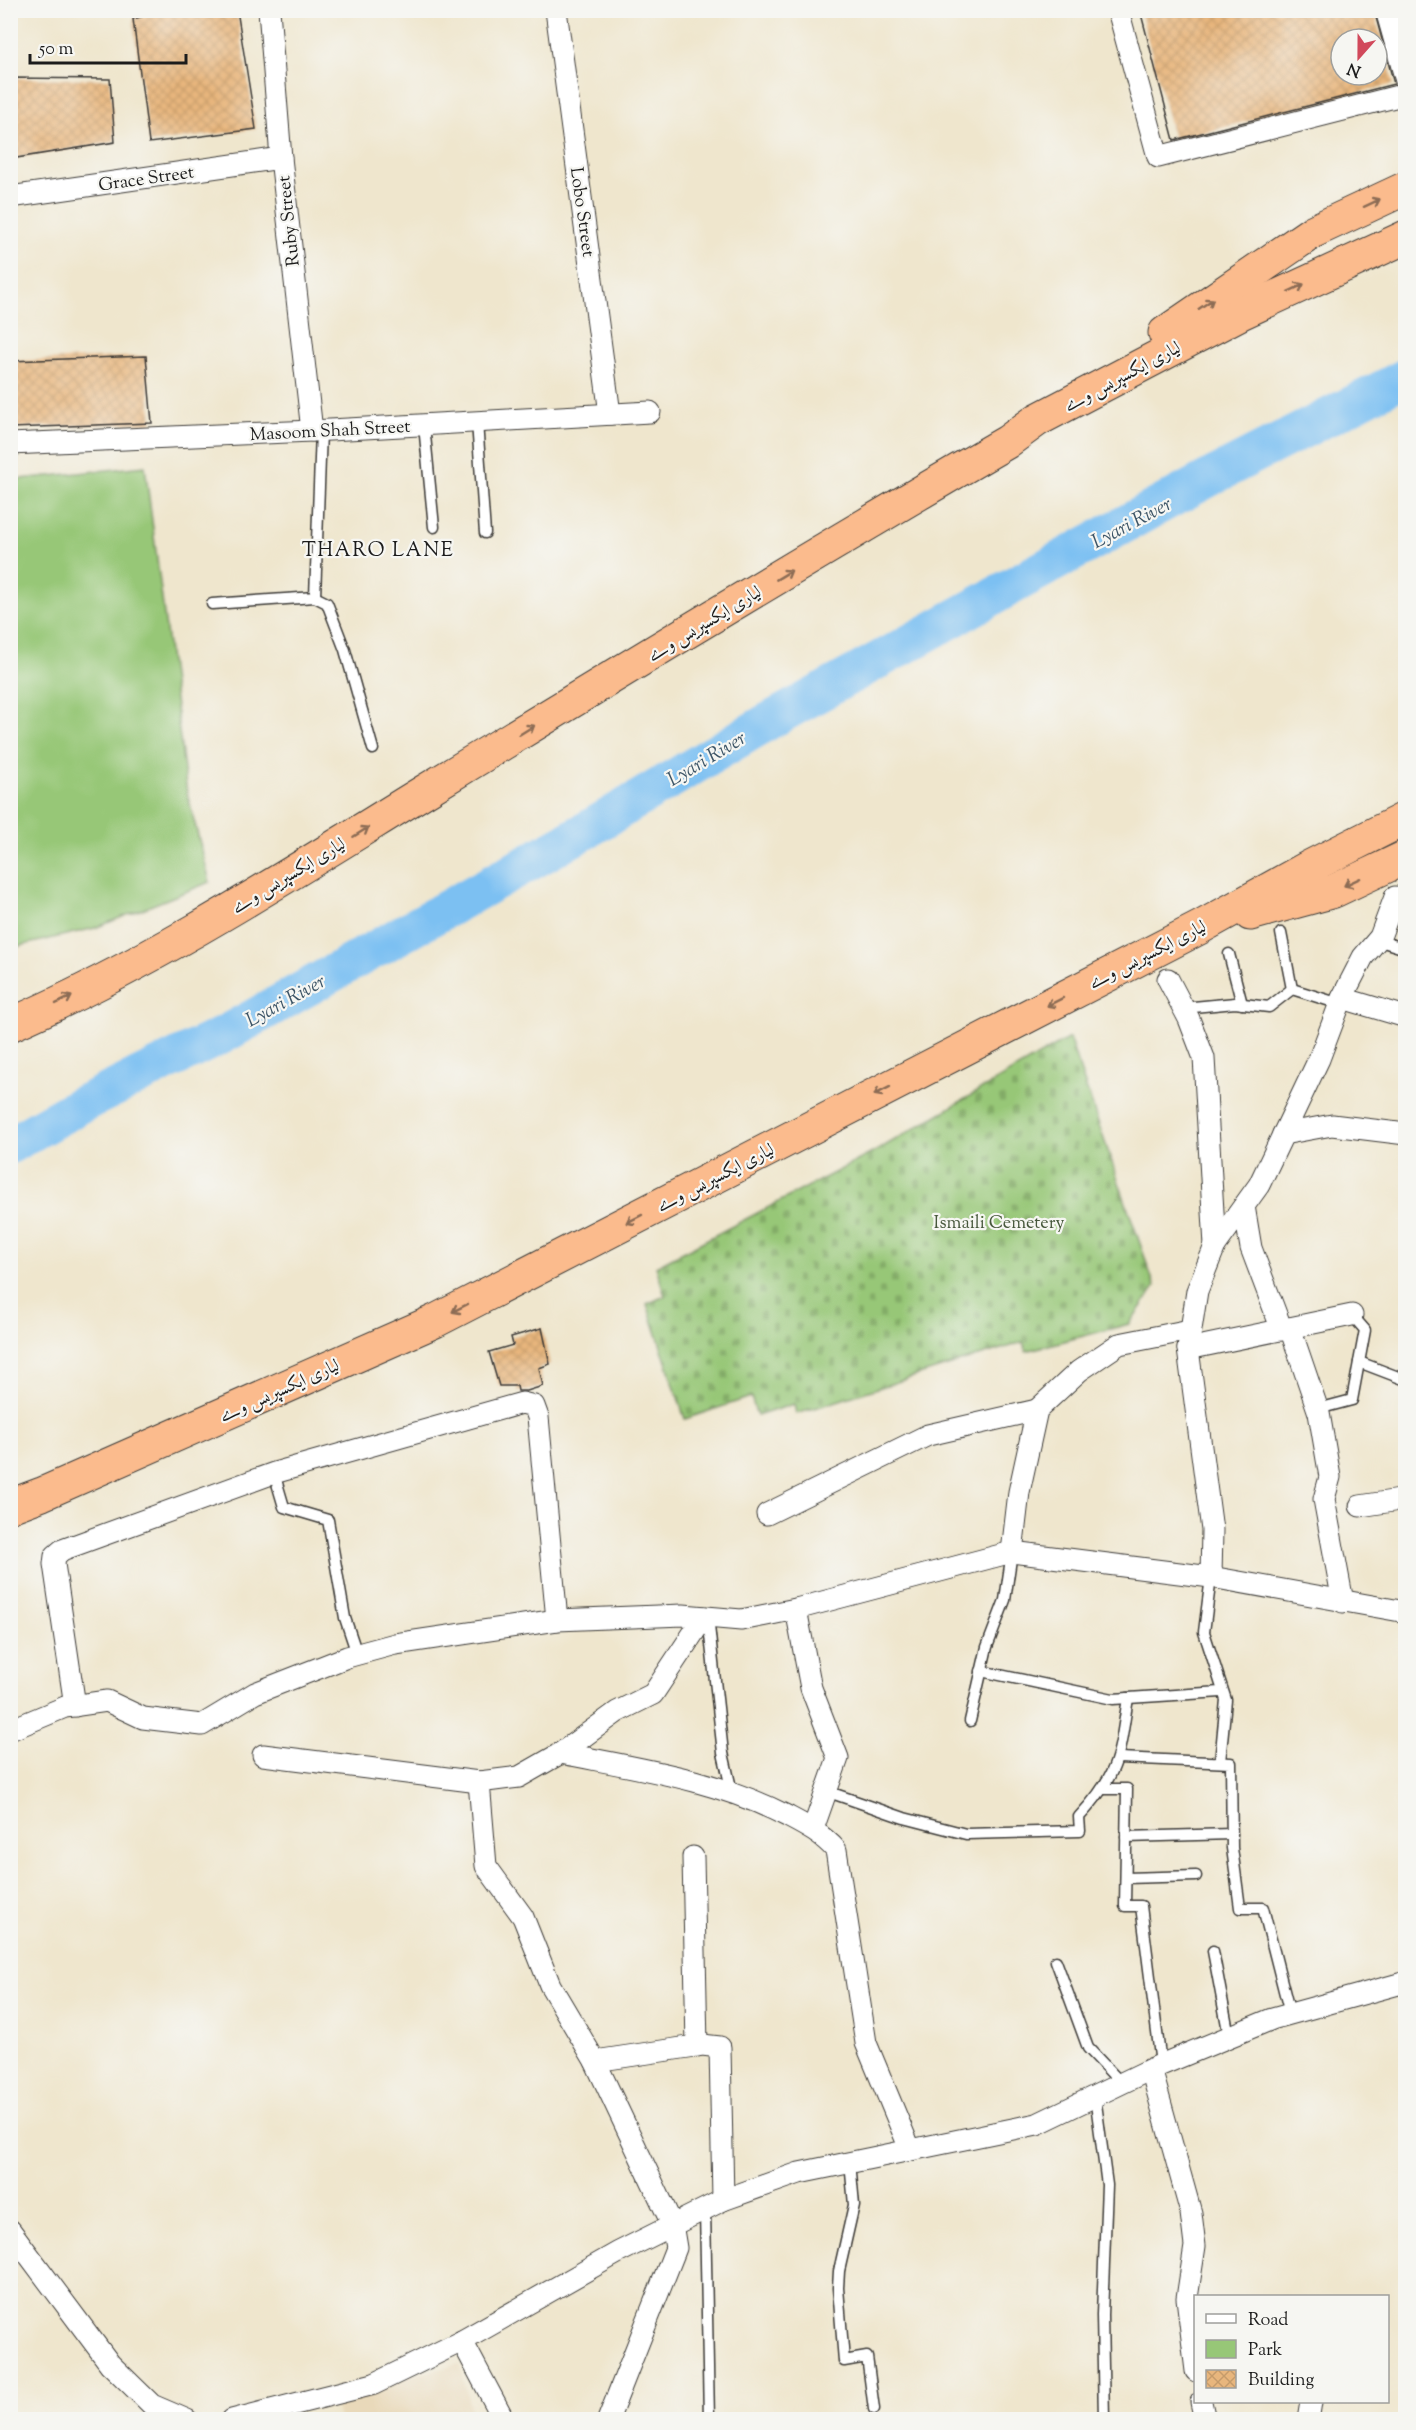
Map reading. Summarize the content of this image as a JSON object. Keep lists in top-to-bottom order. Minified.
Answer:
{"streets":{"highway":["لیاری ایکسپریس وے"],"street":["Grace Street","Lobo Street","Ruby Street","Masoom Shah Street"]},"crossings":[["Grace Street","Ruby Street"],["Lobo Street","Masoom Shah Street"],["Ruby Street","Masoom Shah Street"]],"districts":["THARO LANE"],"water":["Lyari River"],"parks":["Ismaili Cemetery"],"legend":["Road","Park","Building"],"scale_bar":"50 m","north":"bottom"}
